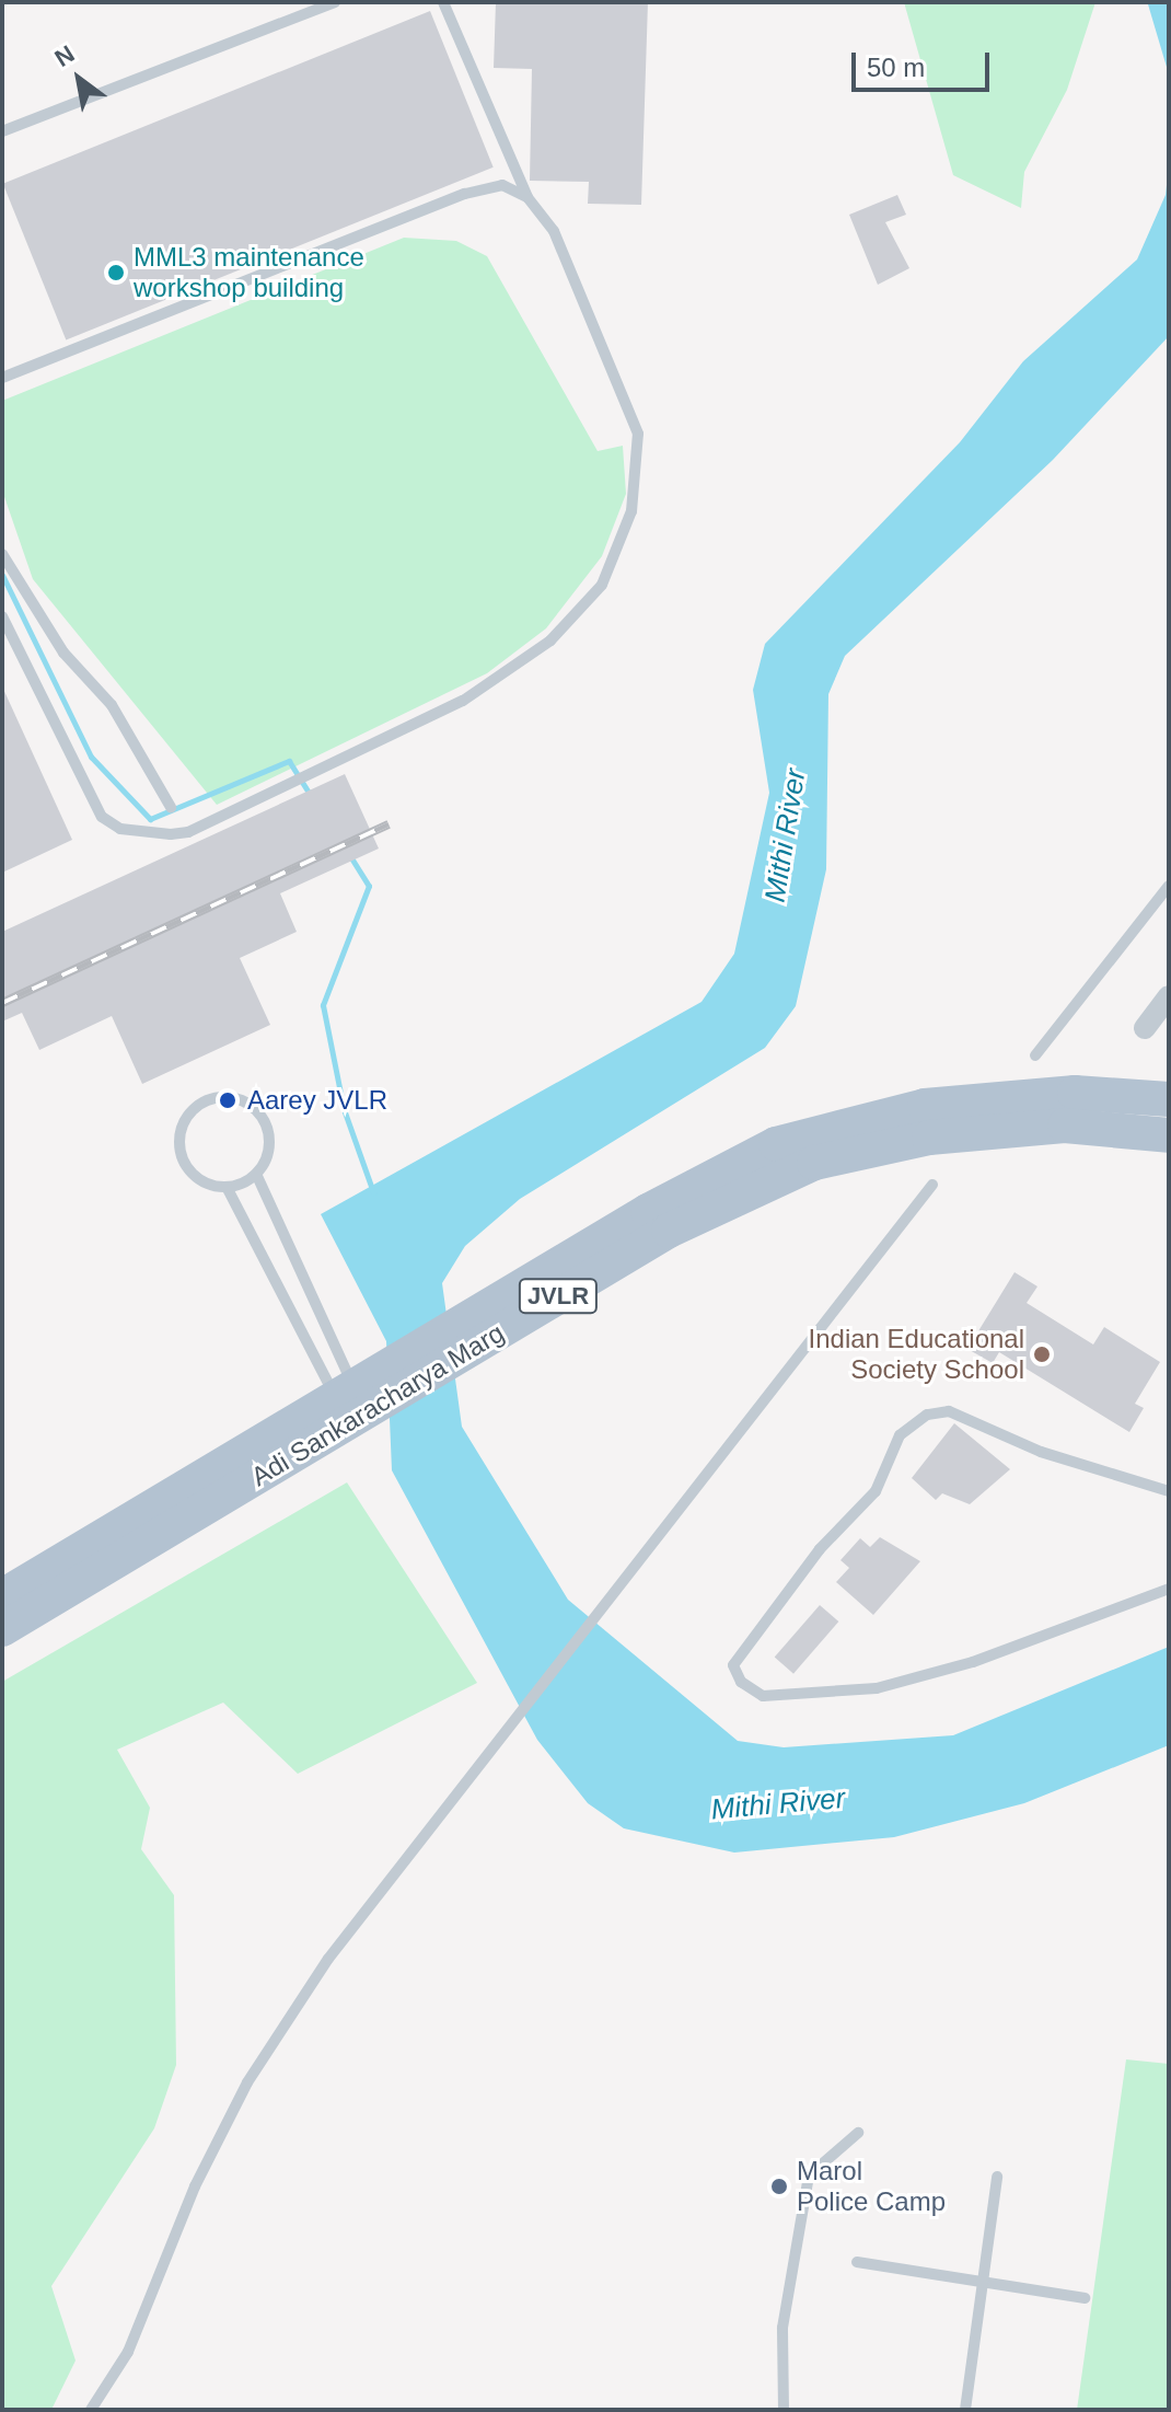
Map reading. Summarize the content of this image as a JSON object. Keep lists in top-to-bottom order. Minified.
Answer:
{"streets":{"main road":["JVLR","Adi Sankaracharya Marg"]},"water":["Mithi River"],"places":["MML3 maintenance workshop building","Aarey JVLR","Indian Educational Society School","Marol Police Camp"],"scale_bar":"50 m","north":"top left"}
